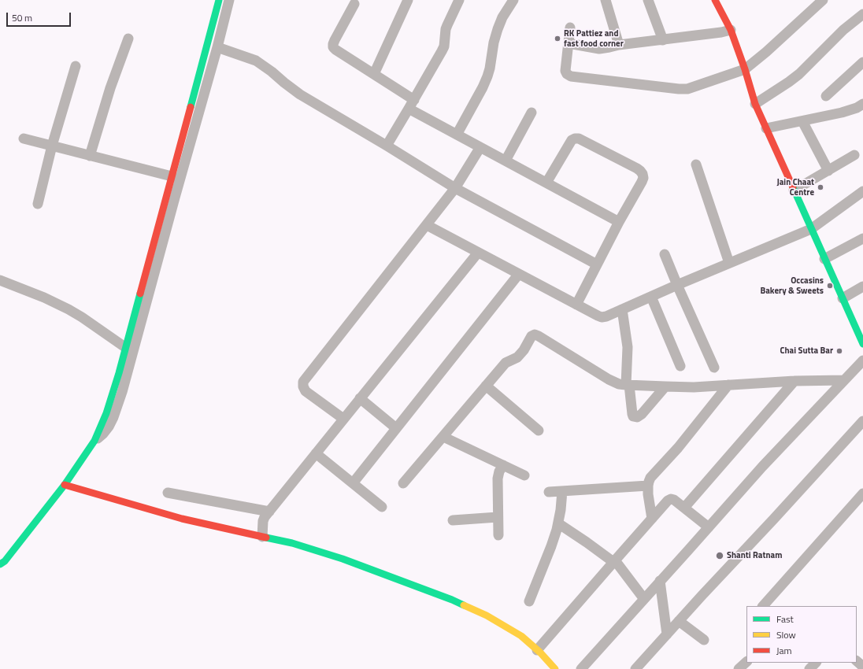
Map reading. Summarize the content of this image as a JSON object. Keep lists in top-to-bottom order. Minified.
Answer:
{"places":["RK Pattiez and fast food corner","Jain Chaat Centre","Occasins Bakery & Sweets","Chai Sutta Bar","Shanti Ratnam"],"legend":["Fast","Slow","Jam"],"scale_bar":"50 m"}
